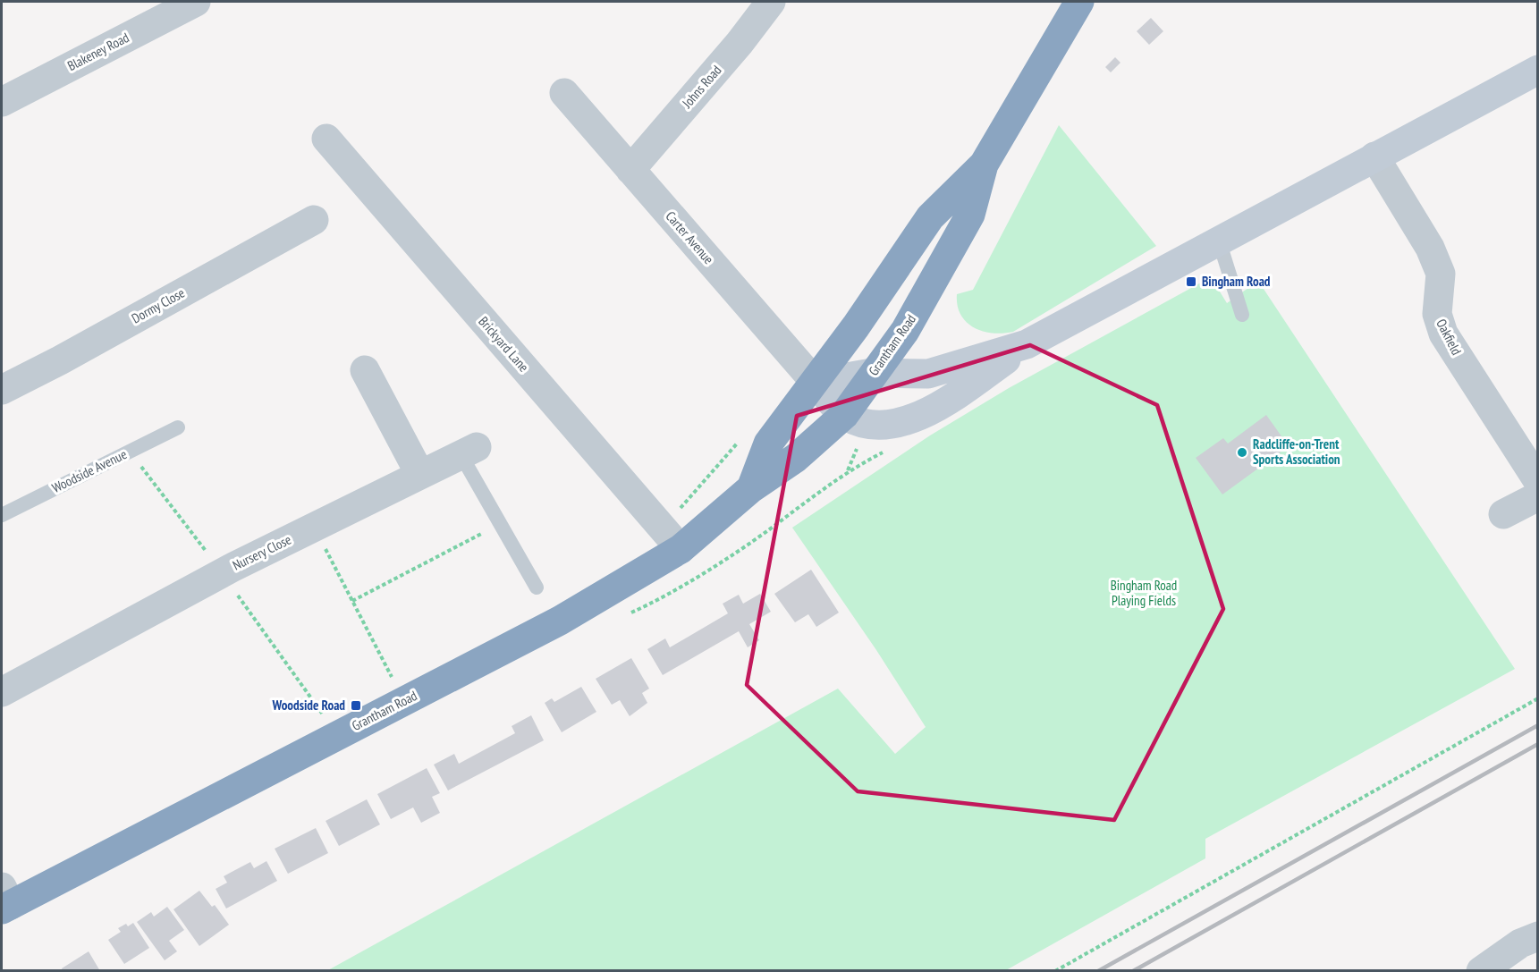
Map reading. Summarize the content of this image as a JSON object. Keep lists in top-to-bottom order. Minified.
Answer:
{"streets":{"highway":["Grantham Road"],"street":["Blakeney Road","Johns Road","Carter Avenue","Dormy Close","Oakfield","Brickyard Lane","Nursery Close"],"lane":["Woodside Avenue"]},"crossings":[["Johns Road","Carter Avenue"],["Carter Avenue","Grantham Road"],["Brickyard Lane","Grantham Road"]],"parks":["Bingham Road Playing Fields"],"places":{"transit":["Bingham Road","Woodside Road"],"other":["Radcliffe-on-Trent Sports Association"]}}
